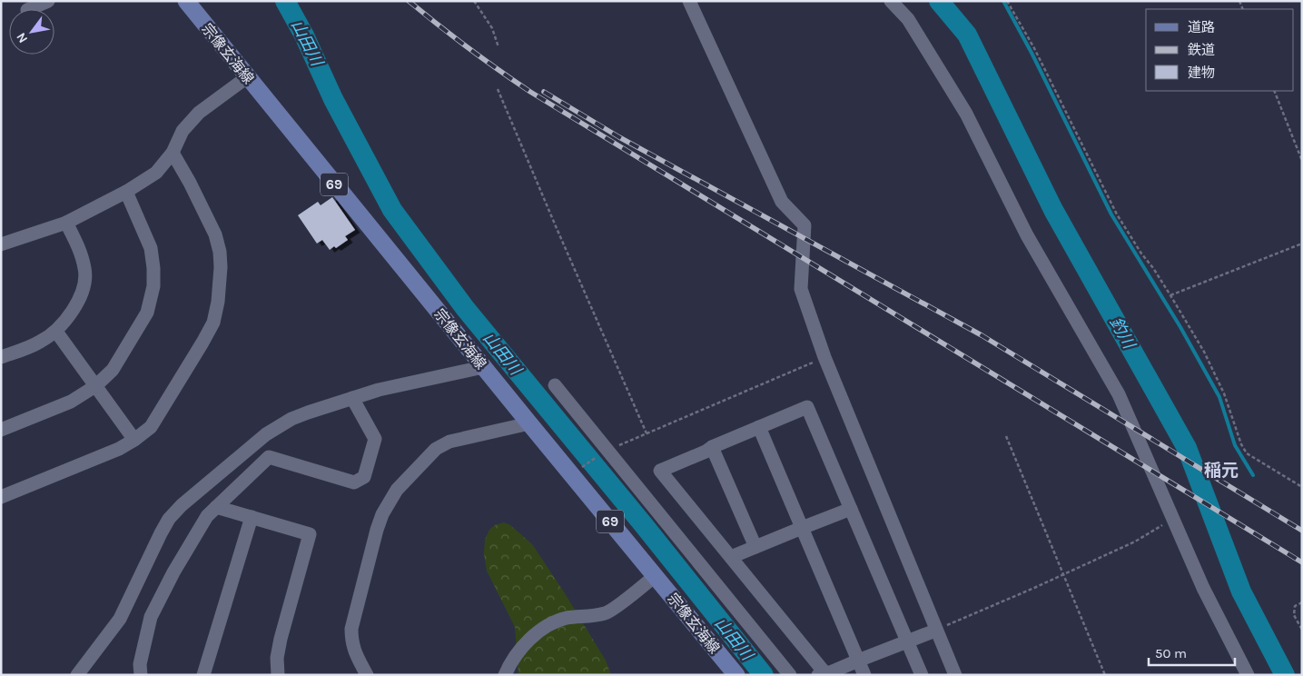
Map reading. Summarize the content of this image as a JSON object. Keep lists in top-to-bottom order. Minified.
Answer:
{"streets":{"main road":["宗像玄海線","69"]},"districts":["稲元"],"water":["山田川","釣川"],"legend":["道路","鉄道","建物"],"scale_bar":"50 m","north":"bottom left"}
